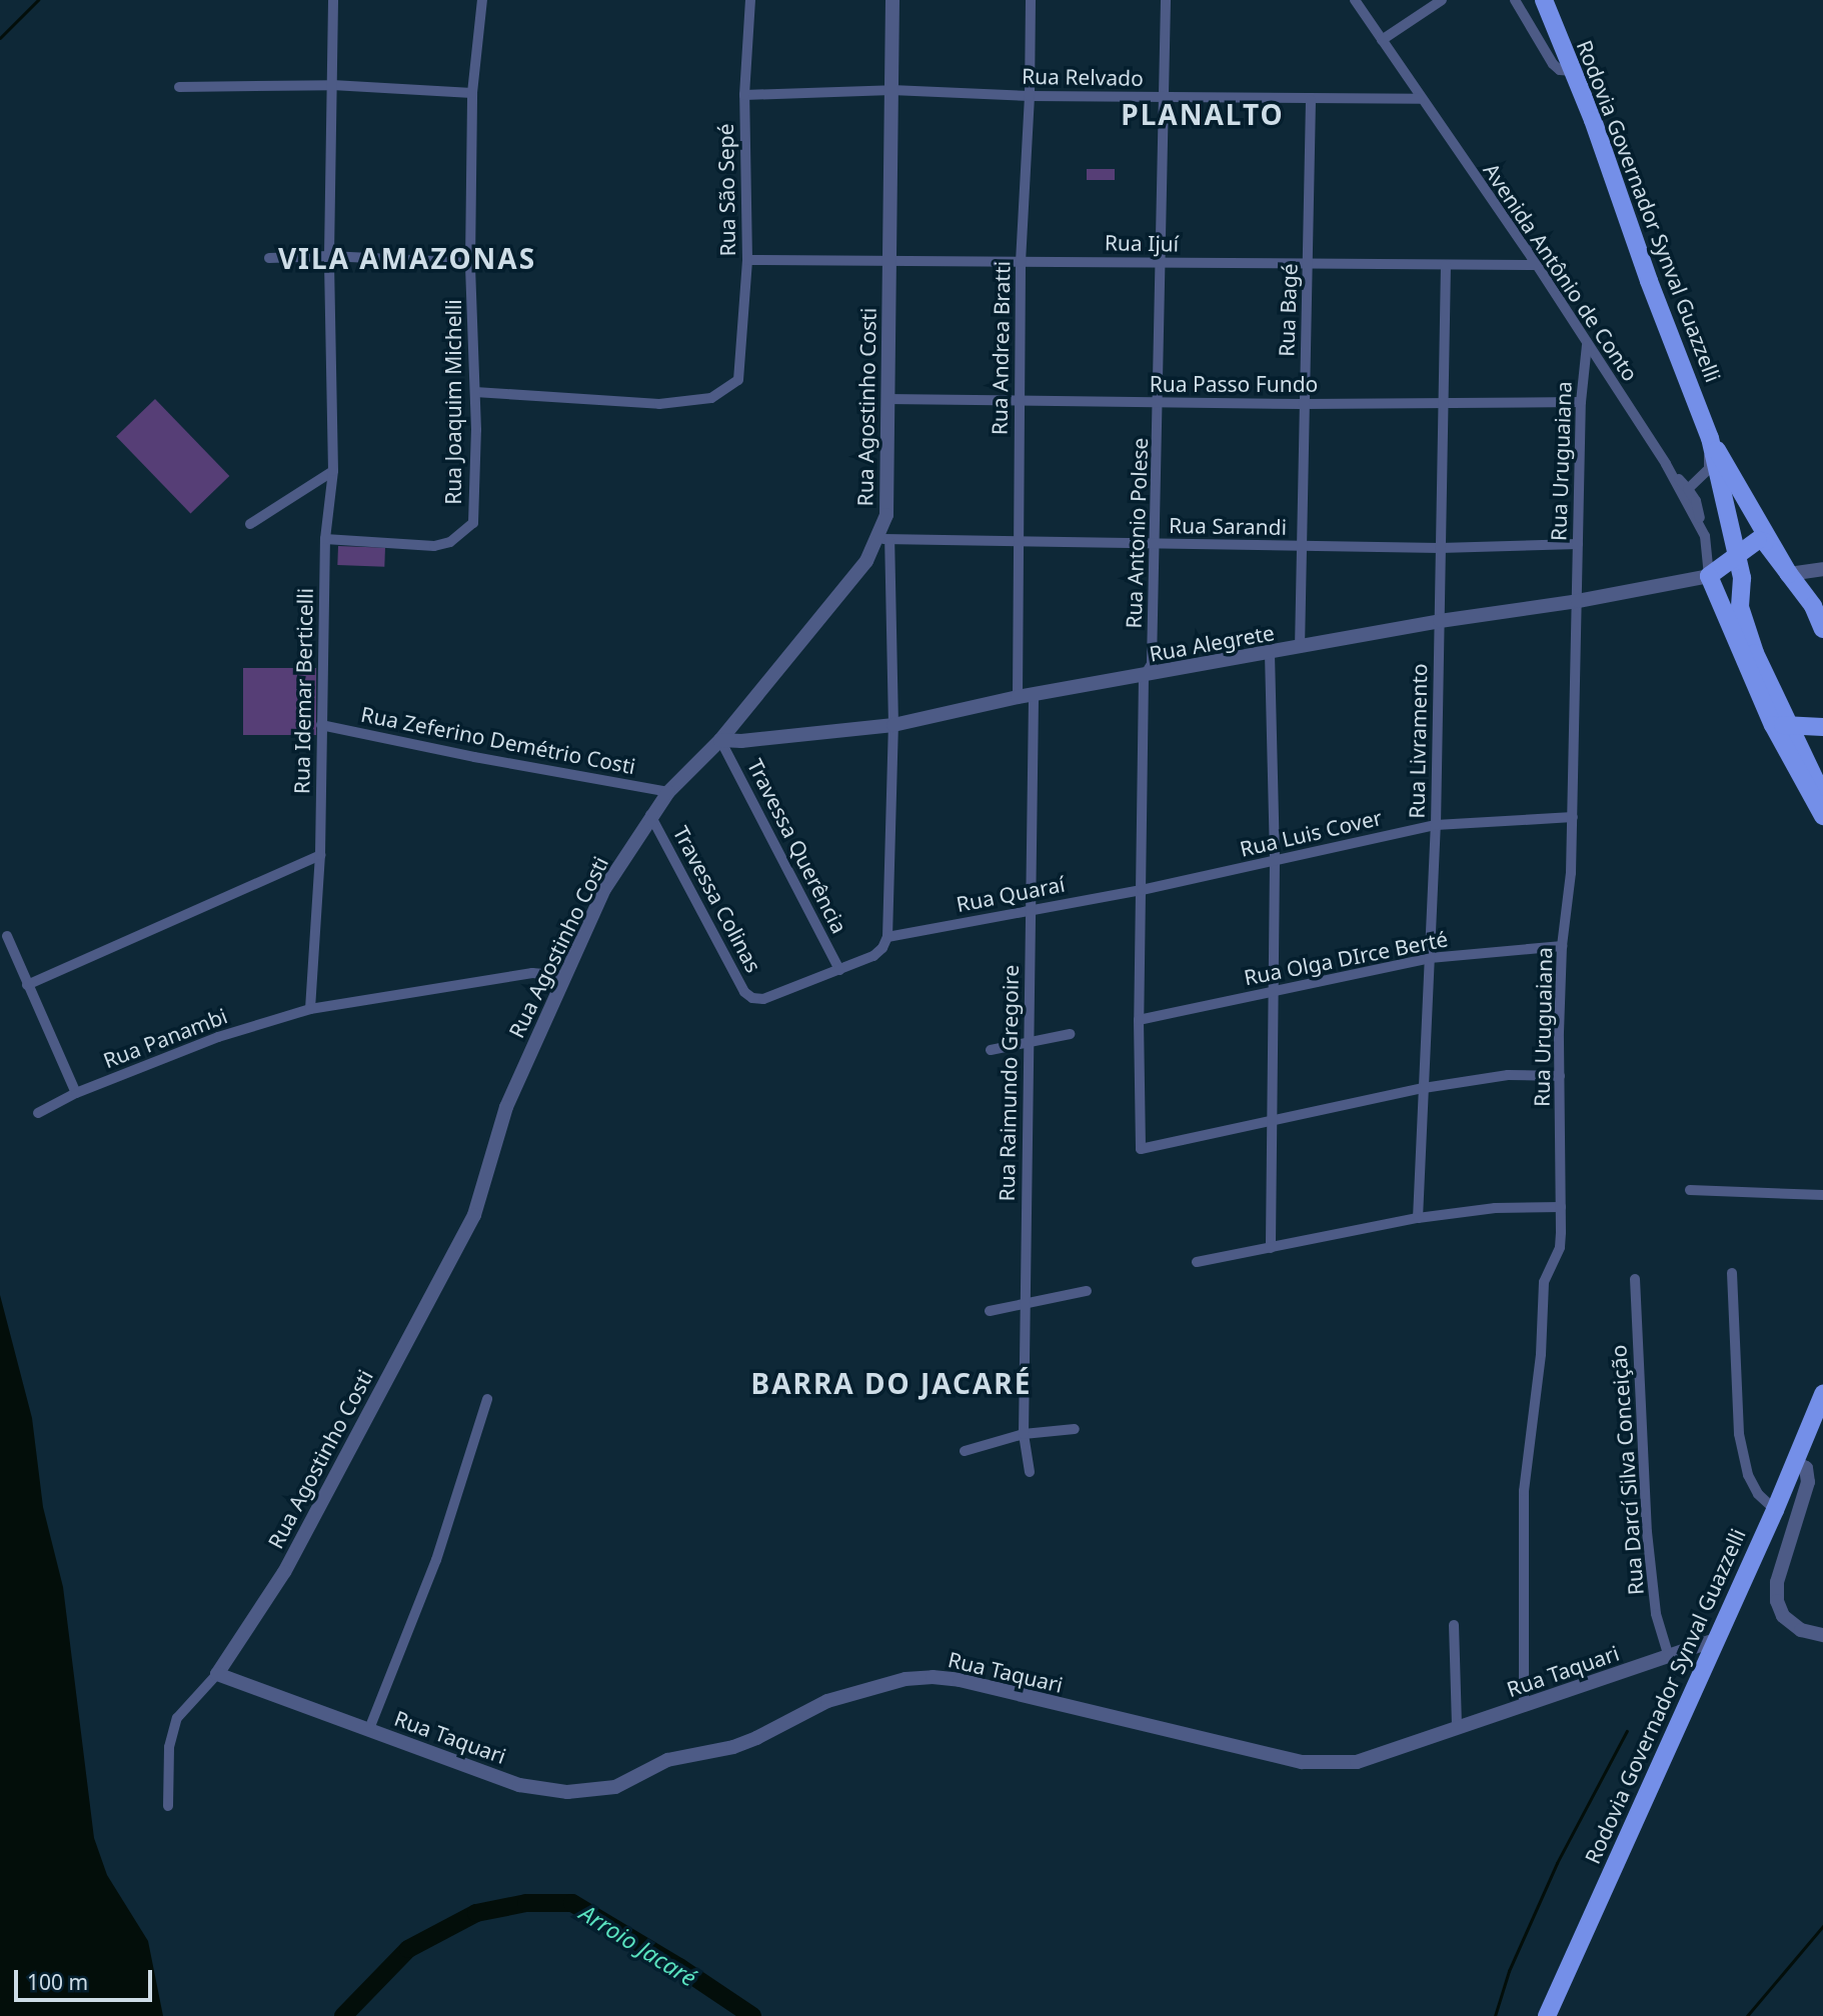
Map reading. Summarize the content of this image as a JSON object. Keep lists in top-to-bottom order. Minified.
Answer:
{"streets":{"main road":["Rodovia Governador Synval Guazzelli"],"street":["Rua Relvado","Rua São Sepé","Rua Ijuí","Avenida Antônio de Conto","Rua Bagé","Rua Andrea Bratti","Rua Passo Fundo","Rua Joaquim Michelli","Rua Agostinho Costi","Rua Uruguaiana","Rua Sarandi","Rua Antonio Polese","Rua Alegrete","Rua Idemar Berticelli","Rua Zeferino Demétrio Costi","Rua Livramento","Rua Luis Cover","Travessa Querência","Rua Quaraí","Travessa Colinas","Rua Olga DIrce Berté","Rua Panambi","Rua Raimundo Gregoire","Rua Darcí Silva Conceição","Rua Taquari"]},"crossings":[["Rua Relvado","Rua São Sepé"],["Rua Relvado","Avenida Antônio de Conto"],["Rua Relvado","Rua Bagé"],["Rua Relvado","Rua Andrea Bratti"],["Rua Relvado","Rua Agostinho Costi"],["Rua Relvado","Rua Antonio Polese"],["Rua São Sepé","Rua Ijuí"],["Rua São Sepé","Rua Joaquim Michelli"],["Rodovia Governador Synval Guazzelli","Rua Taquari"],["Rua Ijuí","Avenida Antônio de Conto"],["Rua Ijuí","Rua Bagé"],["Rua Ijuí","Rua Andrea Bratti"],["Rua Ijuí","Rua Agostinho Costi"],["Rua Ijuí","Rua Antonio Polese"],["Rua Ijuí","Rua Livramento"],["Avenida Antônio de Conto","Rua Uruguaiana"],["Avenida Antônio de Conto","Rua Alegrete"],["Rua Bagé","Rua Passo Fundo"],["Rua Bagé","Rua Sarandi"],["Rua Bagé","Rua Alegrete"],["Rua Andrea Bratti","Rua Passo Fundo"],["Rua Andrea Bratti","Rua Sarandi"],["Rua Andrea Bratti","Rua Alegrete"],["Rua Passo Fundo","Rua Agostinho Costi"],["Rua Passo Fundo","Rua Uruguaiana"],["Rua Passo Fundo","Rua Antonio Polese"],["Rua Passo Fundo","Rua Livramento"],["Rua Joaquim Michelli","Rua Idemar Berticelli"],["Rua Agostinho Costi","Rua Sarandi"],["Rua Agostinho Costi","Rua Alegrete"],["Rua Agostinho Costi","Rua Zeferino Demétrio Costi"],["Rua Agostinho Costi","Travessa Querência"],["Rua Agostinho Costi","Travessa Colinas"],["Rua Agostinho Costi","Rua Panambi"],["Rua Agostinho Costi","Rua Taquari"],["Rua Uruguaiana","Rua Sarandi"],["Rua Uruguaiana","Rua Alegrete"],["Rua Uruguaiana","Rua Luis Cover"],["Rua Uruguaiana","Rua Olga DIrce Berté"],["Rua Uruguaiana","Rua Taquari"],["Rua Sarandi","Rua Antonio Polese"],["Rua Sarandi","Rua Livramento"],["Rua Antonio Polese","Rua Alegrete"],["Rua Antonio Polese","Rua Luis Cover"],["Rua Antonio Polese","Rua Quaraí"],["Rua Antonio Polese","Rua Olga DIrce Berté"],["Rua Alegrete","Rua Livramento"],["Rua Alegrete","Travessa Querência"],["Rua Alegrete","Rua Raimundo Gregoire"],["Rua Idemar Berticelli","Rua Zeferino Demétrio Costi"],["Rua Idemar Berticelli","Rua Panambi"],["Rua Livramento","Rua Luis Cover"],["Rua Livramento","Rua Olga DIrce Berté"],["Rua Luis Cover","Rua Quaraí"],["Travessa Querência","Travessa Colinas"],["Rua Quaraí","Rua Raimundo Gregoire"],["Rua Darcí Silva Conceição","Rua Taquari"]],"districts":["PLANALTO","VILA AMAZONAS","BARRA DO JACARÉ"],"water":["Arroio Jacaré"],"scale_bar":"100 m"}
